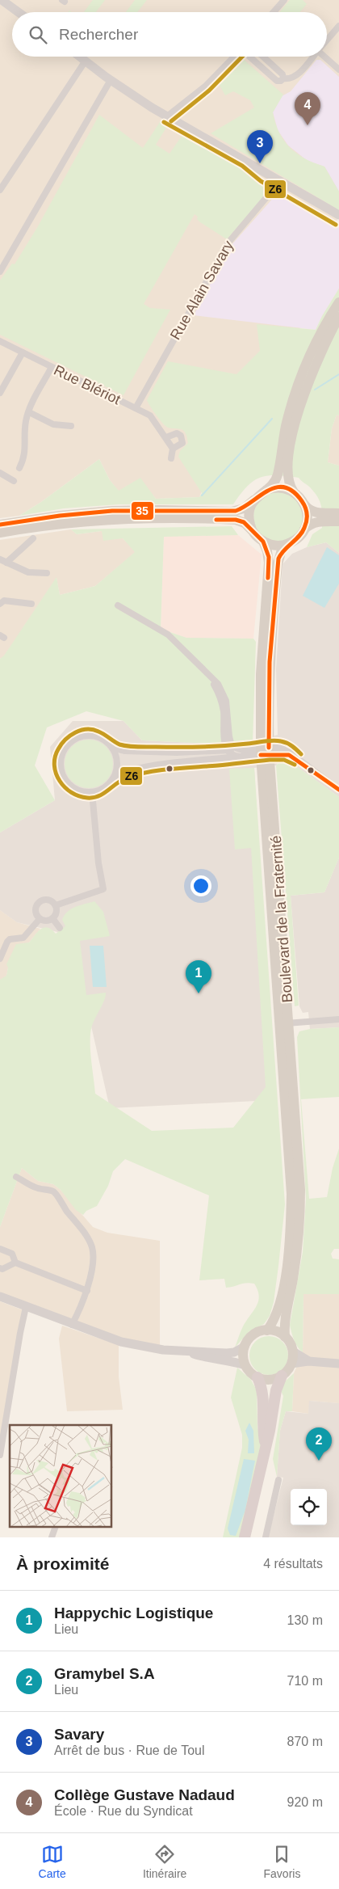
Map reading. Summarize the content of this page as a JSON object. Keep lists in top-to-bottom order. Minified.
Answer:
{"streets":{"main road":["Boulevard de la Fraternité"],"street":["Rue Alain Savary","Rue Blériot"]},"crossings":[["Rue Alain Savary","Rue Blériot"]],"lines":["transit line Z6","transit line 35"],"page":{"search":"Rechercher","pins":["4","3","1","2"],"heading":["À proximité","4 résultats"],"list":[{"mark":"1","name":"Happychic Logistique","note":"Lieu","value":"130 m"},{"mark":"2","name":"Gramybel S.A","note":"Lieu","value":"710 m"},{"mark":"3","name":"Savary","note":"Arrêt de bus · Rue de Toul","value":"870 m"},{"mark":"4","name":"Collège Gustave Nadaud","note":"École · Rue du Syndicat","value":"920 m"}],"nav":["Carte","Itinéraire","Favoris"]}}
